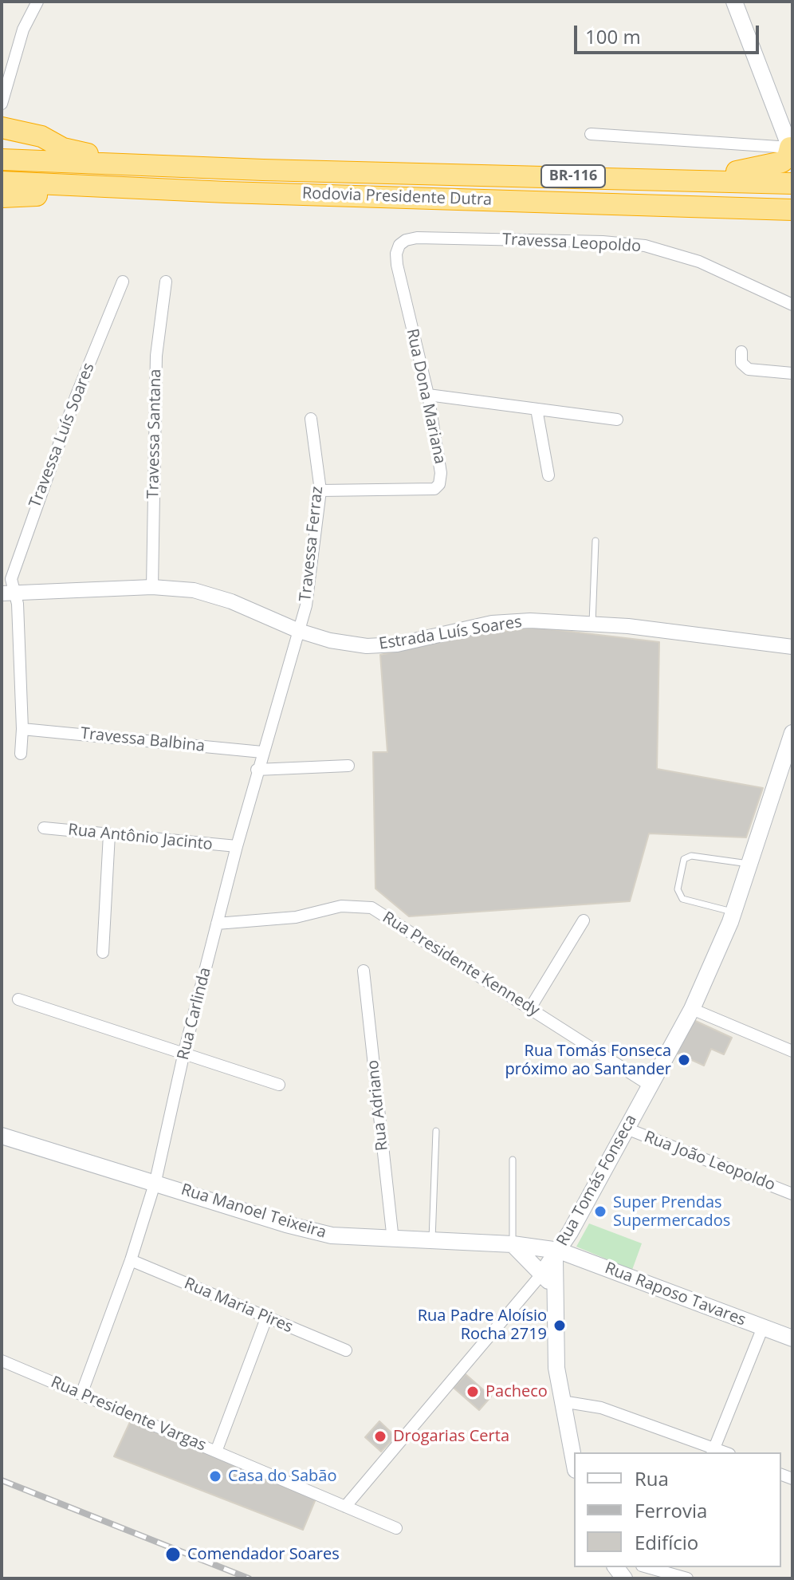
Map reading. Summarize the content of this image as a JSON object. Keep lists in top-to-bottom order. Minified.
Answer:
{"streets":{"highway":["BR-116","Rodovia Presidente Dutra"],"main road":["Rua Tomás Fonseca","Rua Manoel Teixeira","Rua Raposo Tavares"],"street":["Travessa Leopoldo","Rua Dona Mariana","Travessa Santana","Travessa Luís Soares","Travessa Ferraz","Estrada Luís Soares","Travessa Balbina","Rua Antônio Jacinto","Rua Presidente Kennedy","Rua Carlinda","Rua Adriano","Rua João Leopoldo","Rua Maria Pires","Rua Presidente Vargas"]},"crossings":[["Travessa Leopoldo","Rua Dona Mariana"],["Rua Dona Mariana","Travessa Ferraz"],["Travessa Santana","Estrada Luís Soares"],["Travessa Luís Soares","Estrada Luís Soares"],["Travessa Luís Soares","Travessa Balbina"],["Travessa Ferraz","Estrada Luís Soares"],["Travessa Ferraz","Rua Carlinda"],["Estrada Luís Soares","Rua Carlinda"],["Travessa Balbina","Rua Carlinda"],["Rua Antônio Jacinto","Rua Carlinda"],["Rua Presidente Kennedy","Rua Carlinda"],["Rua Presidente Kennedy","Rua Tomás Fonseca"],["Rua Carlinda","Rua Manoel Teixeira"],["Rua Carlinda","Rua Maria Pires"],["Rua Carlinda","Rua Presidente Vargas"],["Rua Adriano","Rua Manoel Teixeira"],["Rua João Leopoldo","Rua Tomás Fonseca"],["Rua Tomás Fonseca","Rua Manoel Teixeira"],["Rua Tomás Fonseca","Rua Raposo Tavares"],["Rua Manoel Teixeira","Rua Raposo Tavares"]],"places":["Rua Tomás Fonseca próximo ao Santander","Super Prendas Supermercados","Rua Padre Aloísio Rocha 2719","Pacheco","Drogarias Certa","Casa do Sabão","Comendador Soares"],"legend":["Rua","Ferrovia","Edifício"],"scale_bar":"100 m"}
